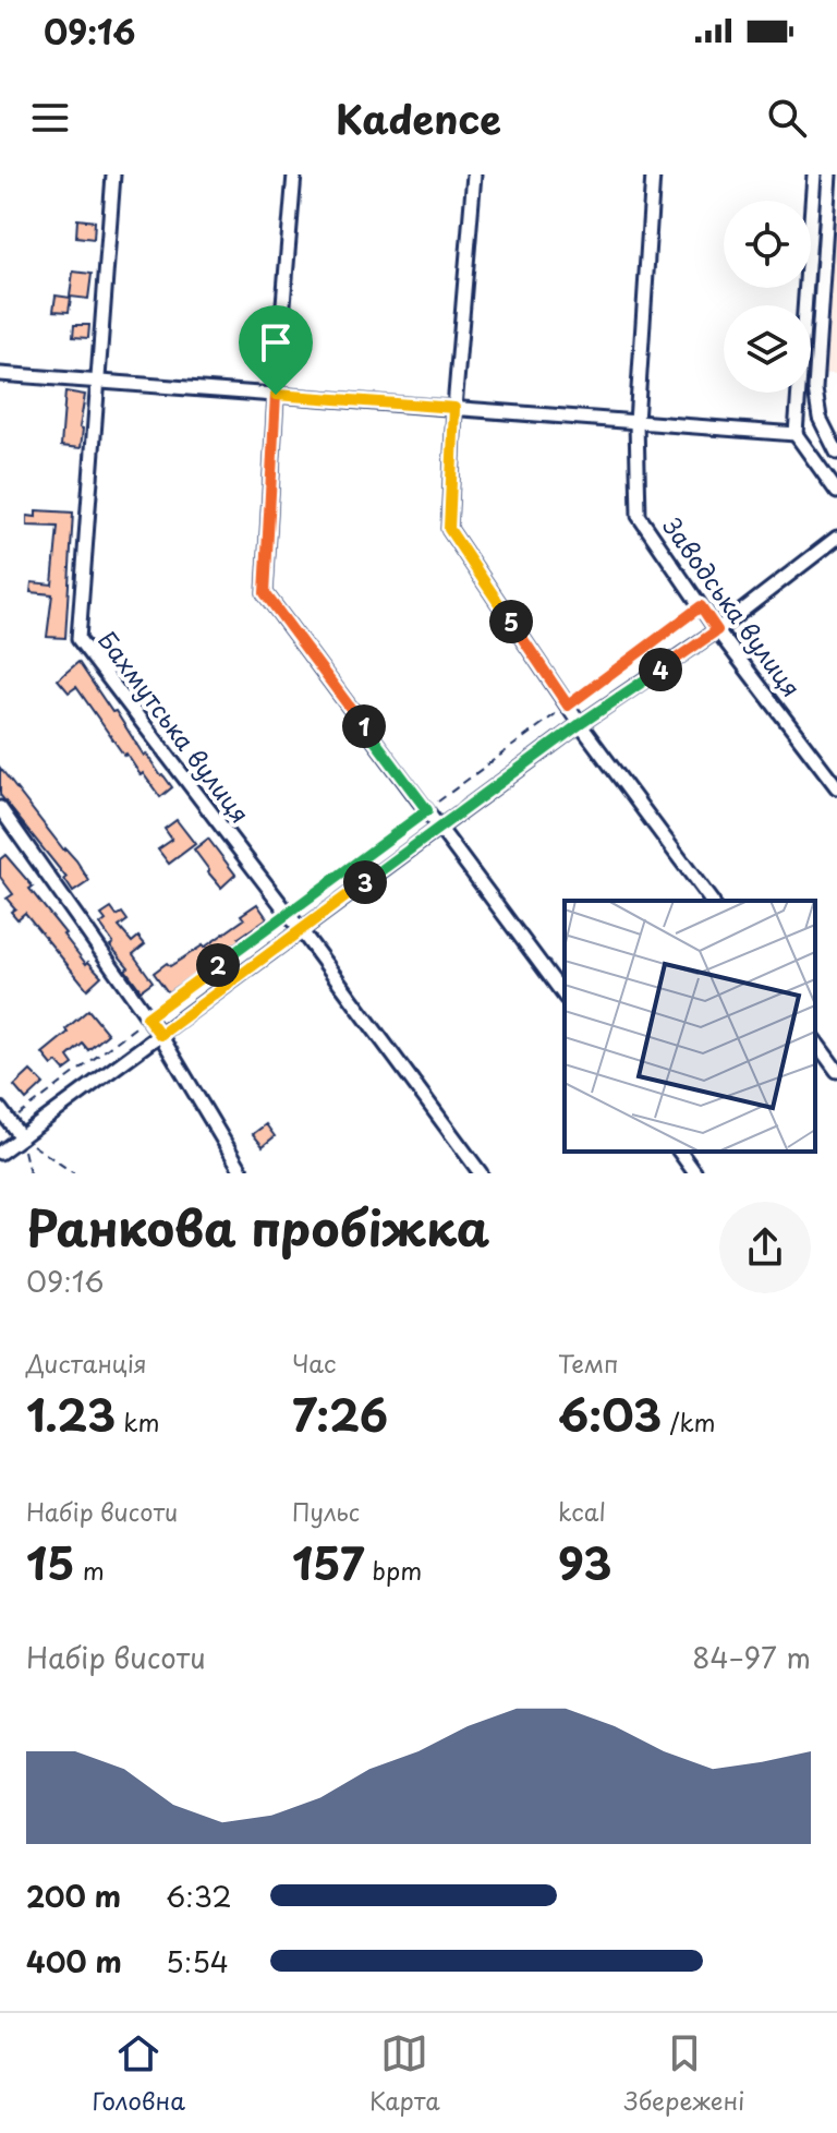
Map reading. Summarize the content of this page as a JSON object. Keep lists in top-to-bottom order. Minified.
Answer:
{"streets":{"street":["Заводська вулиця","Бахмутська вулиця"]},"page":{"status":"09:16","header":"Kadence","pins":["5","4","1","3","2"],"heading":["Ранкова пробіжка","09:16"],"stats":[["Дистанція","1.23 km"],["Час","7:26"],["Темп","6:03 /km"],["Набір висоти","15 m"],["Пульс","157 bpm"],["kcal","93"]],"chart":["Набір висоти","84–97 m"],"list":[{"name":"200 m","note":"6:32"},{"name":"400 m","note":"5:54"}],"tabs":["Головна","Карта","Збережені"]}}
